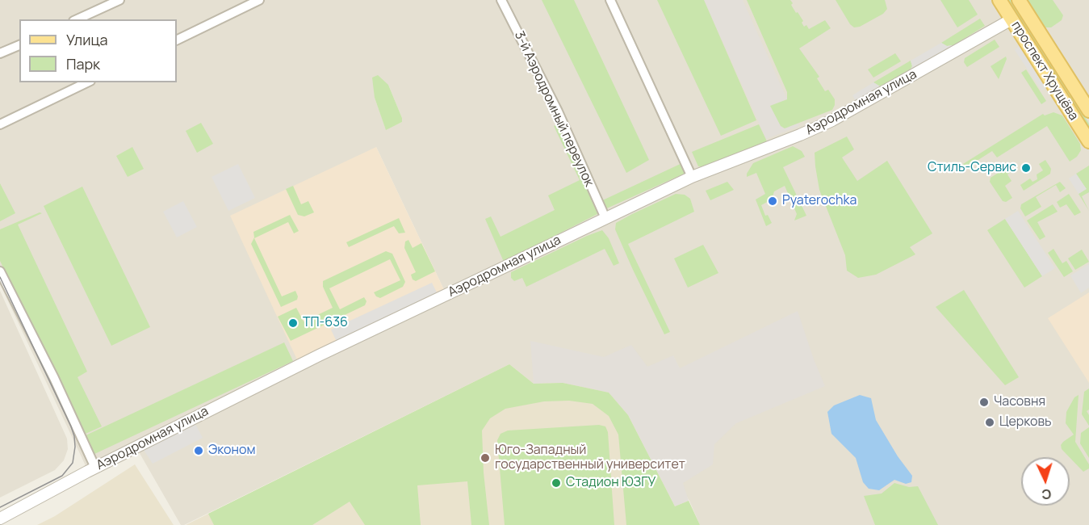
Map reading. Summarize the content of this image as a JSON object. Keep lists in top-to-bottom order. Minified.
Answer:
{"streets":{"main road":["проспект Хрущёва"],"street":["Аэродромная улица","3-й Аэродромный переулок"]},"crossings":[["проспект Хрущёва","Аэродромная улица"],["Аэродромная улица","3-й Аэродромный переулок"]],"places":["Стиль-Сервис","Pyaterochka","ТП-636","Часовня","Церковь","Эконом","Юго-Западный государственный университет","Стадион ЮЗГУ"],"legend":["Улица","Парк"],"north":"bottom"}
